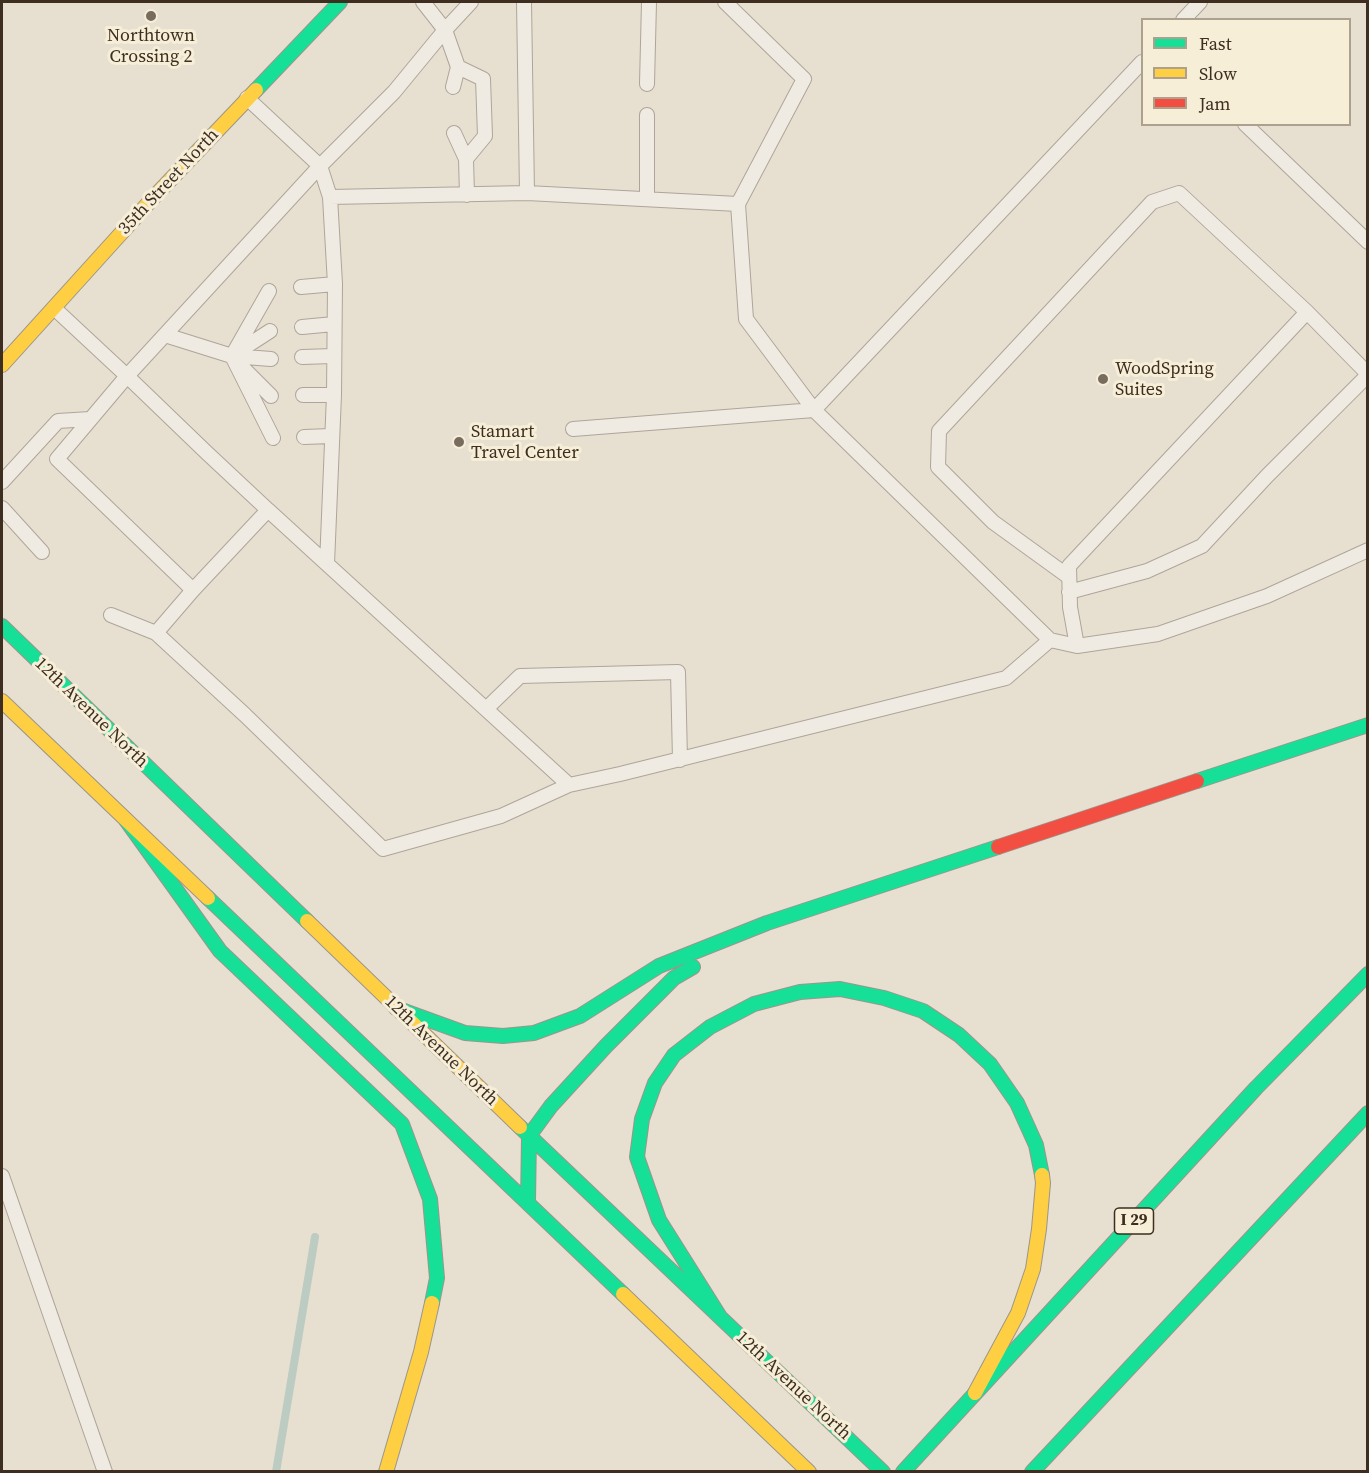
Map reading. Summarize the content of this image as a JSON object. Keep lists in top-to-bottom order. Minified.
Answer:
{"streets":{"main road":["35th Street North","12th Avenue North","I 29"]},"places":["Northtown Crossing 2","WoodSpring Suites","Stamart Travel Center"],"legend":["Fast","Slow","Jam"]}
